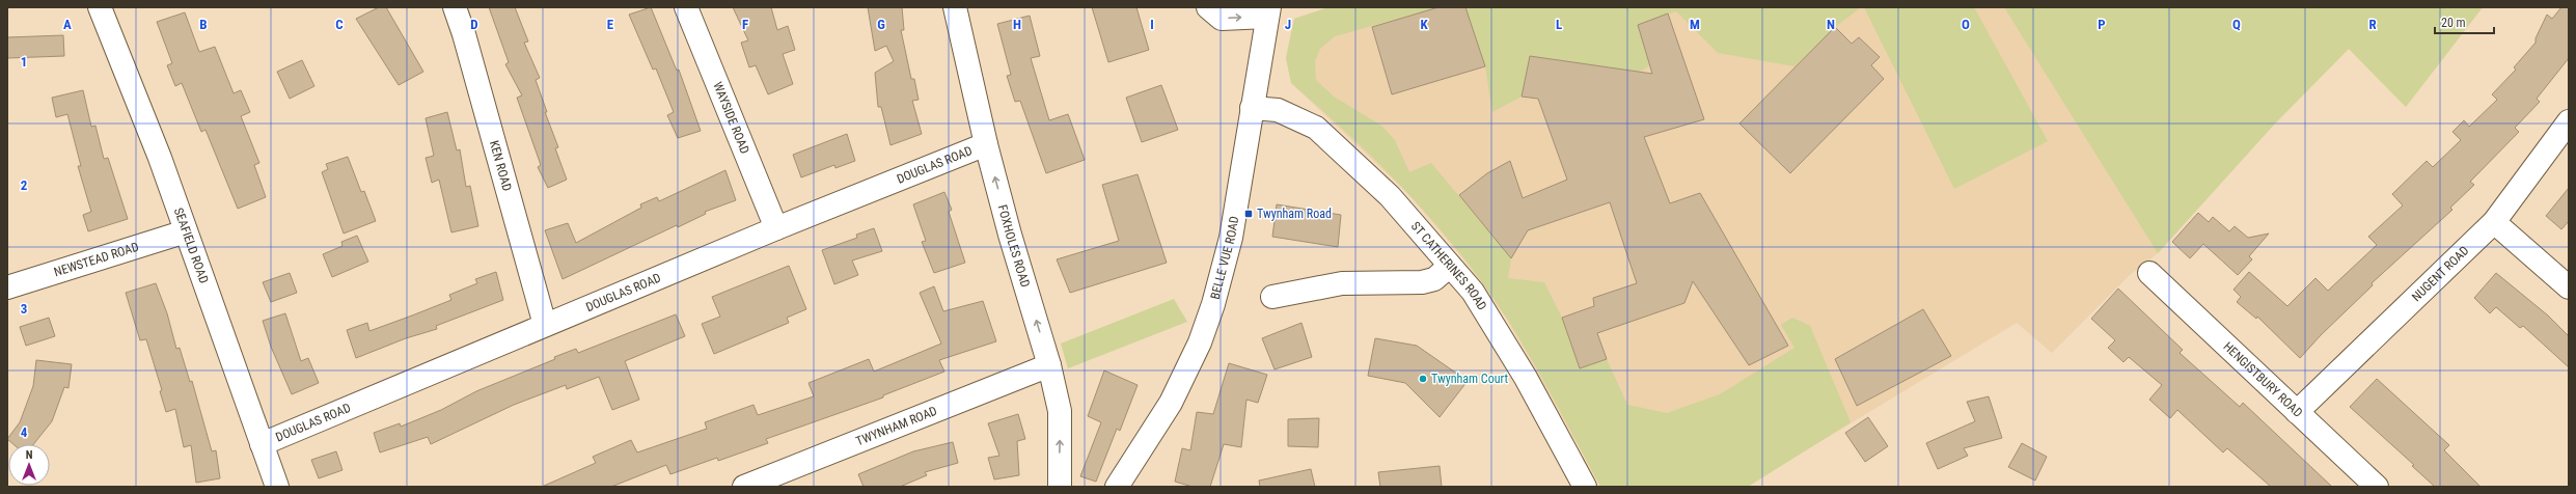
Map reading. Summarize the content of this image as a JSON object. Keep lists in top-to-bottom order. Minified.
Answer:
{"streets":{"street":["WAYSIDE ROAD","DOUGLAS ROAD","KEN ROAD","SEAFIELD ROAD","FOXHOLES ROAD","NEWSTEAD ROAD","BELLE VUE ROAD","ST CATHERINES ROAD","NUGENT ROAD","HENGISTBURY ROAD","TWYNHAM ROAD"]},"crossings":[["WAYSIDE ROAD","DOUGLAS ROAD"],["DOUGLAS ROAD","KEN ROAD"],["DOUGLAS ROAD","SEAFIELD ROAD"],["DOUGLAS ROAD","FOXHOLES ROAD"],["SEAFIELD ROAD","NEWSTEAD ROAD"],["FOXHOLES ROAD","TWYNHAM ROAD"],["BELLE VUE ROAD","ST CATHERINES ROAD"],["NUGENT ROAD","HENGISTBURY ROAD"]],"one_way":["FOXHOLES ROAD"],"places":{"transit":["Twynham Road"],"other":["Twynham Court"]},"scale_bar":"20 m","north":"top","grid":{"columns":["A","B","C","D","E","F","G","H","I","J","K","L","M","N","O","P","Q","R"],"rows":["1","2","3","4"]}}
